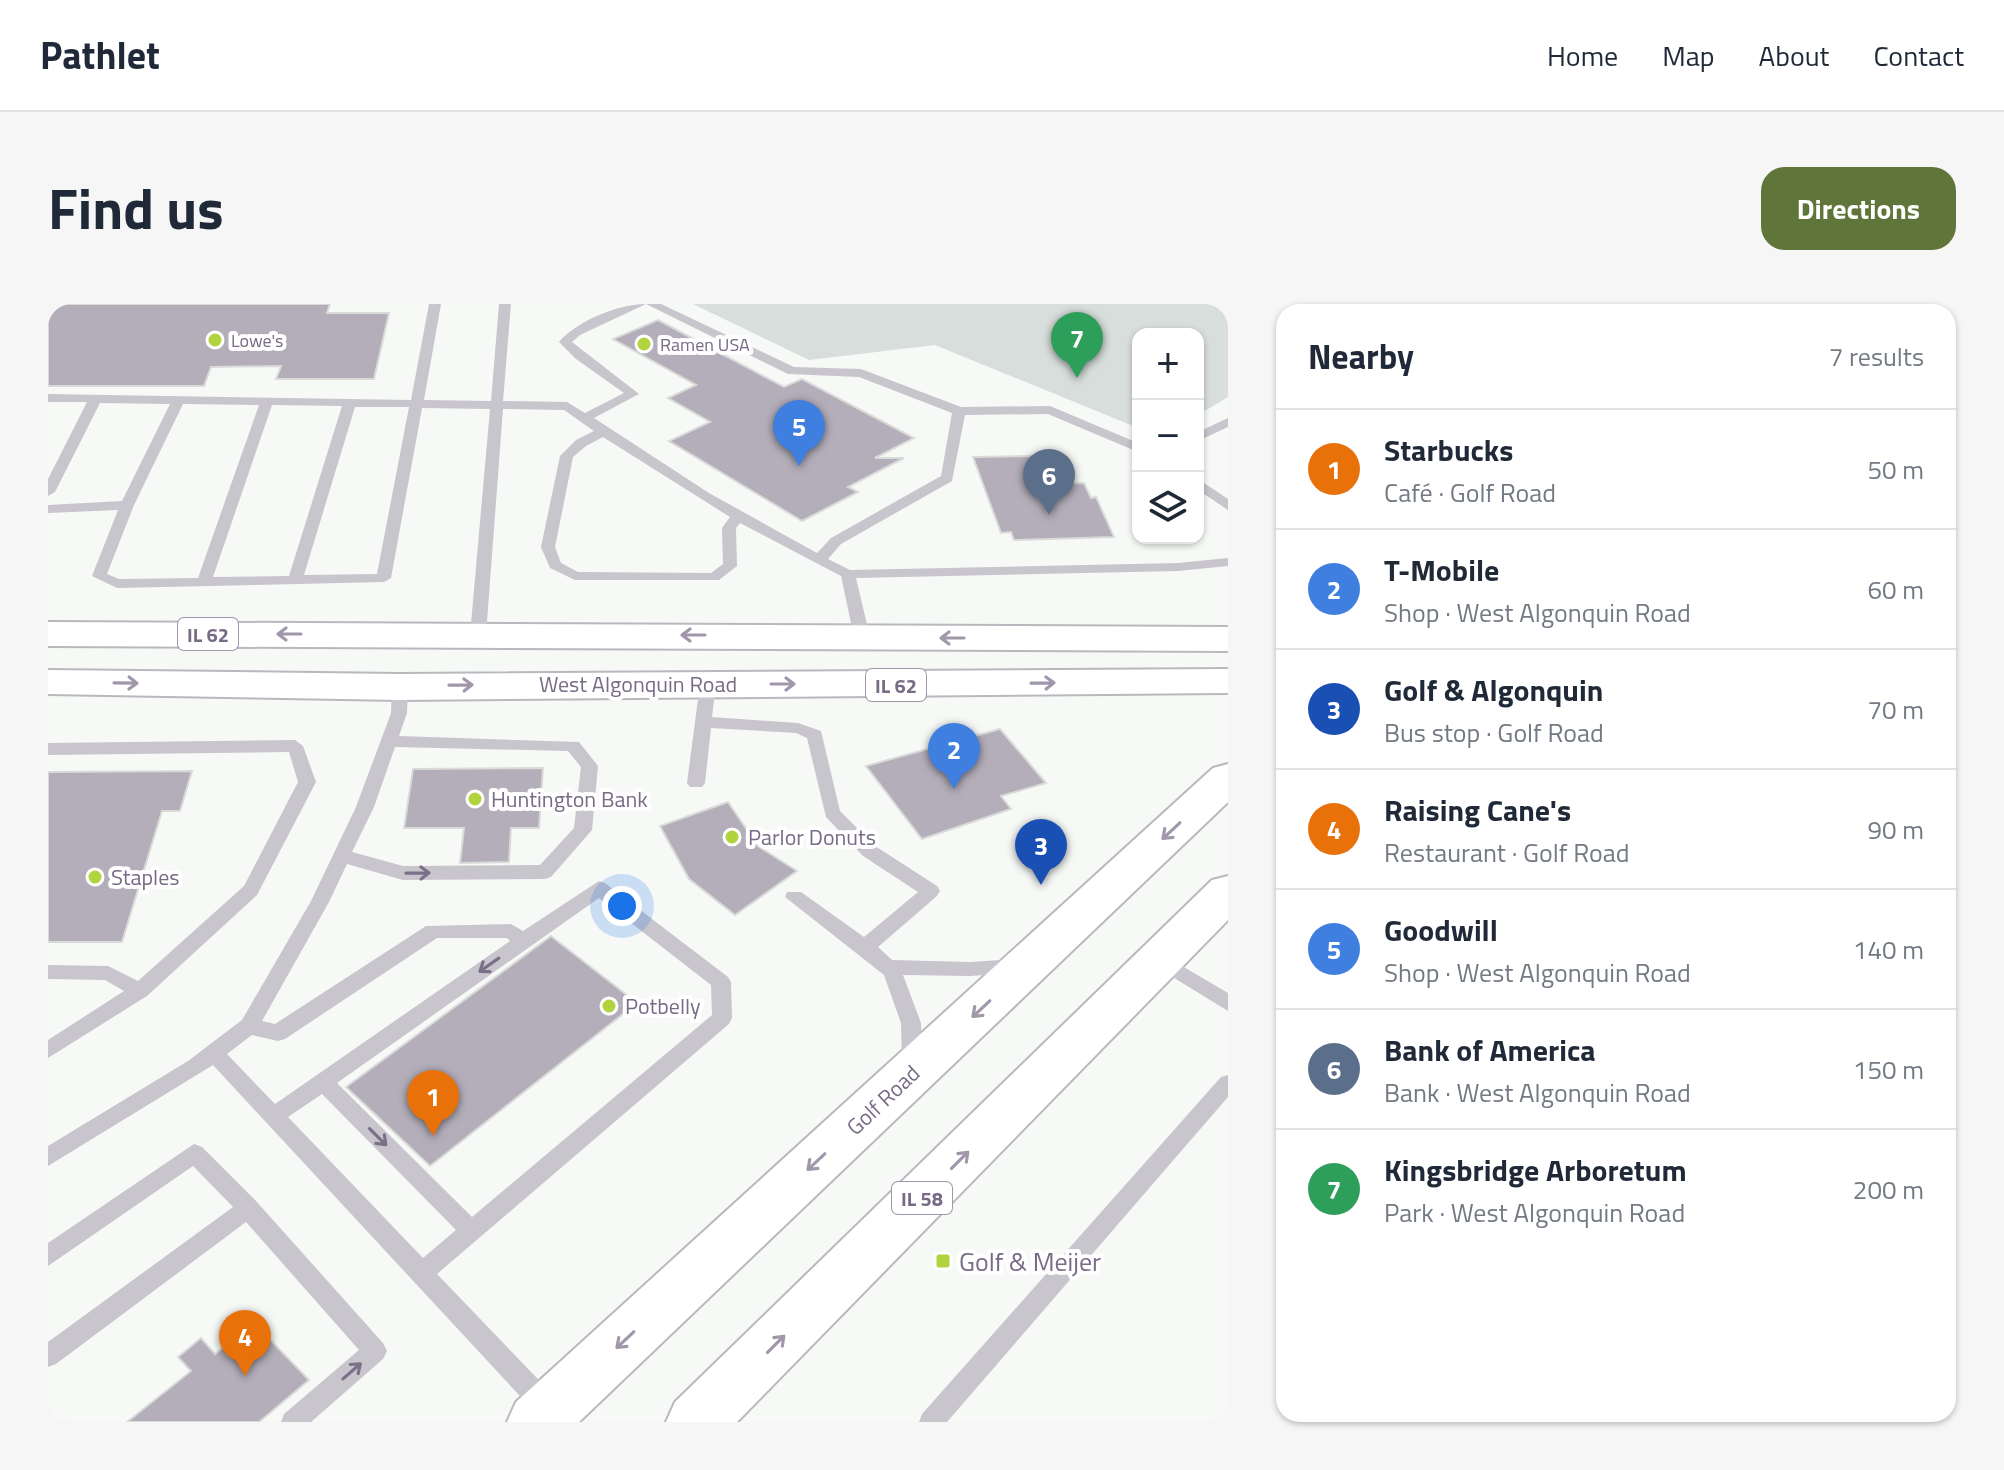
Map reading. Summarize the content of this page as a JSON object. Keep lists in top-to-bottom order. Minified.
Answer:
{"streets":{"main road":["IL 62","West Algonquin Road","Golf Road","IL 58"]},"places":{"other":["Lowe's","Ramen USA","Huntington Bank","Parlor Donuts","Staples","Potbelly"],"transit":["Golf & Meijer"]},"page":{"header":"Pathlet","nav":["Home","Map","About","Contact"],"title":"Find us","buttons":"Directions","heading":["Nearby","7 results"],"pins":["7","5","6","2","3","1","4"],"map_buttons":["+","−"],"list":[{"mark":"1","name":"Starbucks","note":"Café · Golf Road","value":"50 m"},{"mark":"2","name":"T-Mobile","note":"Shop · West Algonquin Road","value":"60 m"},{"mark":"3","name":"Golf & Algonquin","note":"Bus stop · Golf Road","value":"70 m"},{"mark":"4","name":"Raising Cane's","note":"Restaurant · Golf Road","value":"90 m"},{"mark":"5","name":"Goodwill","note":"Shop · West Algonquin Road","value":"140 m"},{"mark":"6","name":"Bank of America","note":"Bank · West Algonquin Road","value":"150 m"},{"mark":"7","name":"Kingsbridge Arboretum","note":"Park · West Algonquin Road","value":"200 m"}]}}
